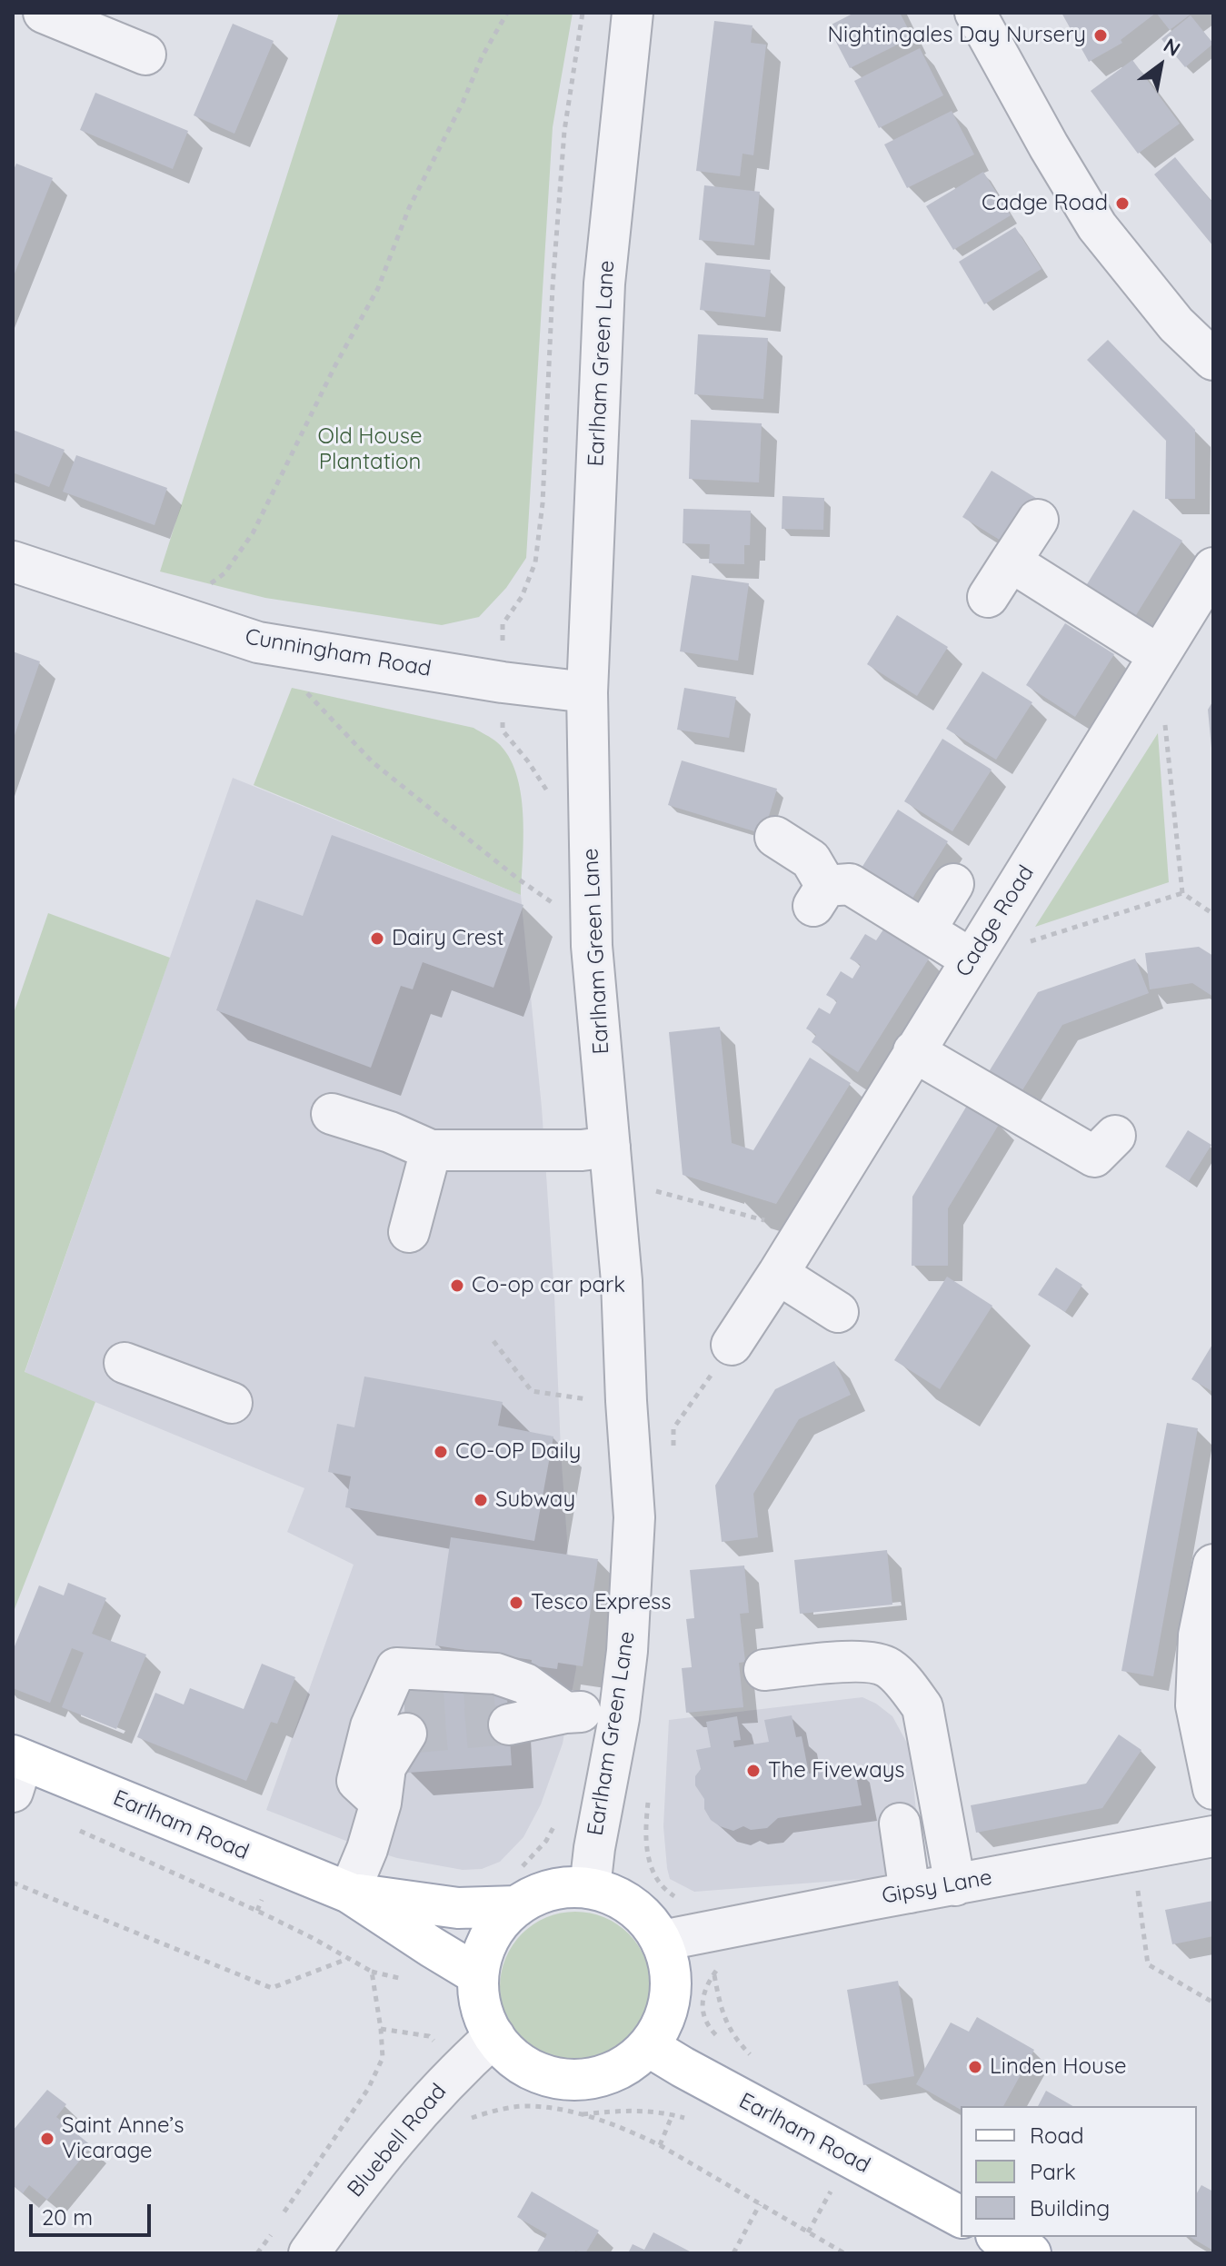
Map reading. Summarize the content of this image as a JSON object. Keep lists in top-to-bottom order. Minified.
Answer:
{"streets":{"main road":["Earlham Road"],"street":["Earlham Green Lane","Cunningham Road","Cadge Road","Gipsy Lane","Bluebell Road"]},"crossings":[["Earlham Green Lane","Cunningham Road"],["Earlham Green Lane","Earlham Road"],["Earlham Green Lane","Gipsy Lane"],["Earlham Green Lane","Bluebell Road"],["Earlham Road","Gipsy Lane"],["Earlham Road","Bluebell Road"],["Gipsy Lane","Bluebell Road"]],"parks":["Old House Plantation"],"places":["Nightingales Day Nursery","Cadge Road","Dairy Crest","Co-op car park","CO-OP Daily","Subway","Tesco Express","The Fiveways","Linden House","Saint Anne’s Vicarage"],"legend":["Road","Park","Building"],"scale_bar":"20 m","north":"top right"}
